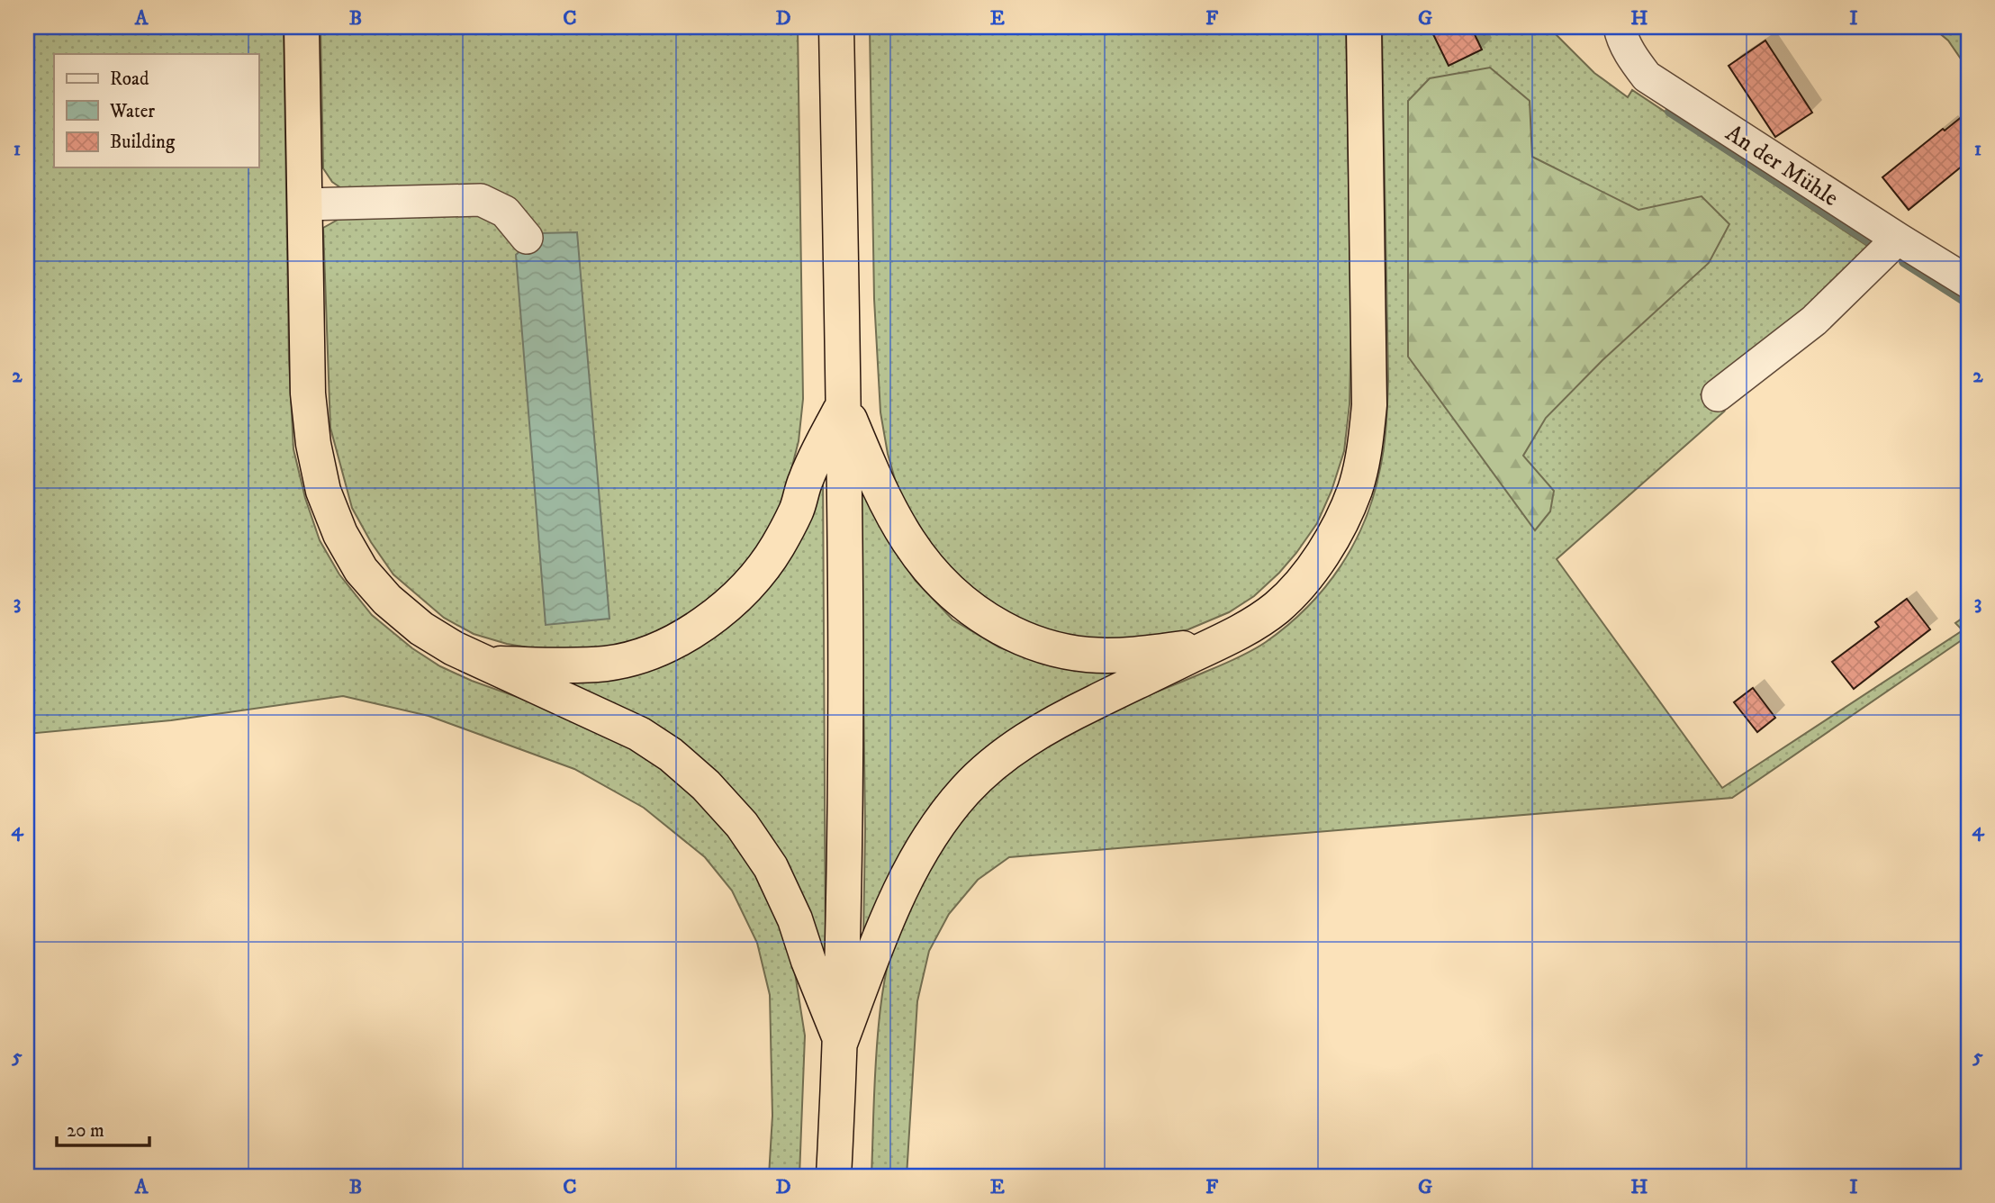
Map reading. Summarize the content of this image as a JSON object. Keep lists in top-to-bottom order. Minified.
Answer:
{"streets":{"street":["An der Mühle"]},"legend":["Road","Water","Building"],"scale_bar":"20 m","grid":{"columns":["A","B","C","D","E","F","G","H","I"],"rows":["1","2","3","4","5"]}}
